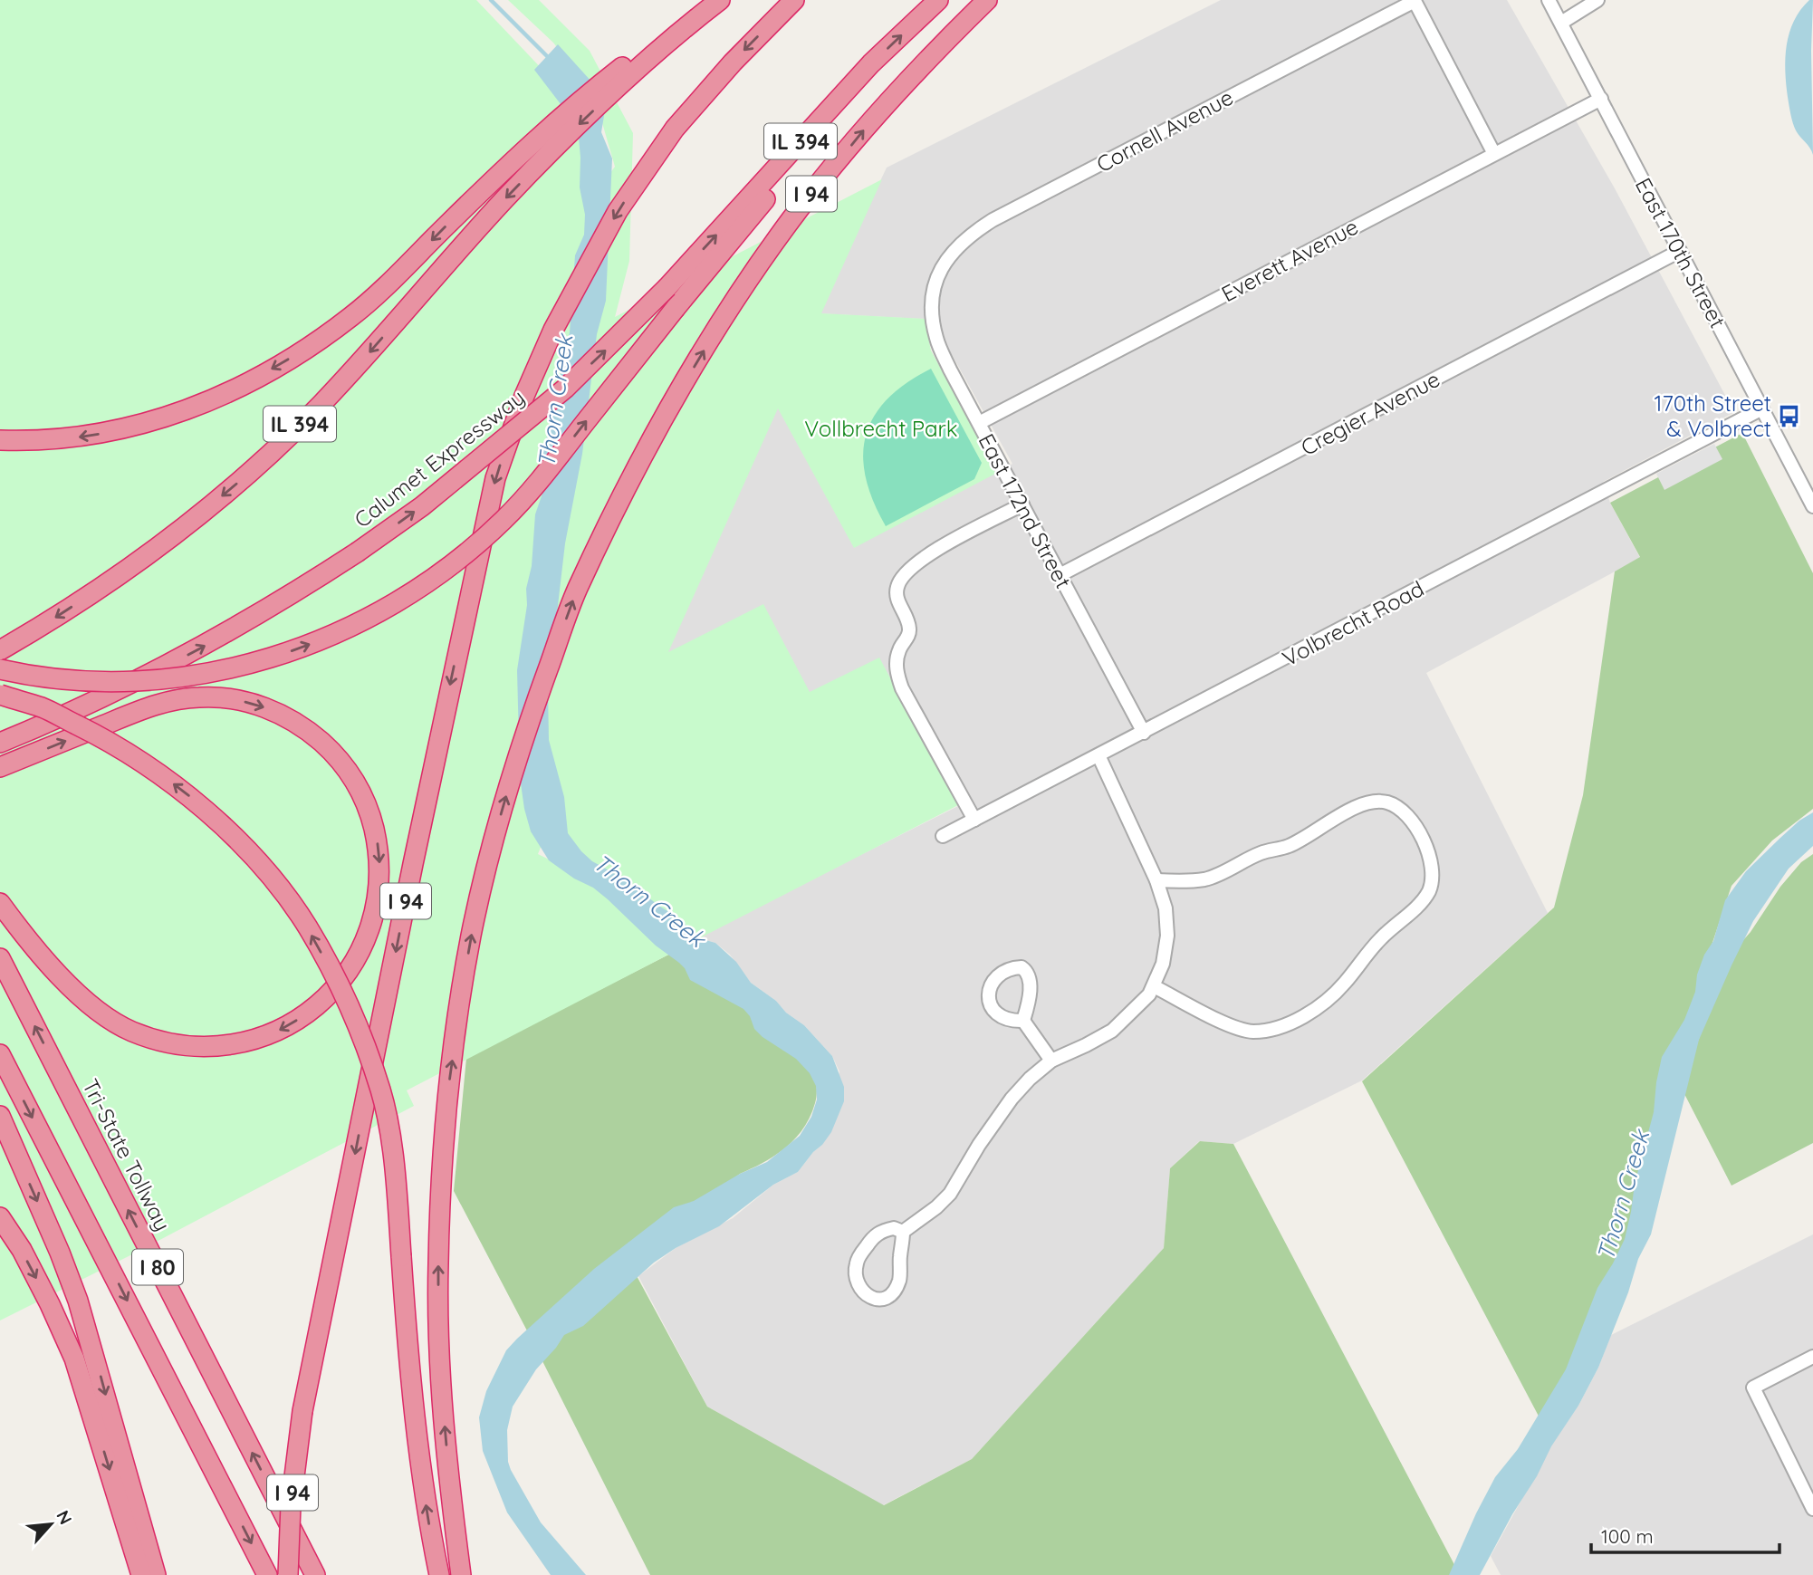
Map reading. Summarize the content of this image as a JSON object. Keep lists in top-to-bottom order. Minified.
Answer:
{"streets":{"highway":["IL 394","I 94","Calumet Expressway","Tri-State Tollway","I 80"],"street":["Cornell Avenue","East 170th Street","Everett Avenue","Cregier Avenue","East 172nd Street","Volbrecht Road"]},"crossings":[["Cornell Avenue","East 172nd Street"],["East 170th Street","Everett Avenue"],["East 170th Street","Cregier Avenue"],["East 170th Street","Volbrecht Road"],["Everett Avenue","East 172nd Street"],["Cregier Avenue","East 172nd Street"],["East 172nd Street","Volbrecht Road"]],"water":["Thorn Creek"],"parks":["Vollbrecht Park"],"places":{"bus stop":["170th Street & Volbrect"]},"scale_bar":"100 m","north":"top right"}
